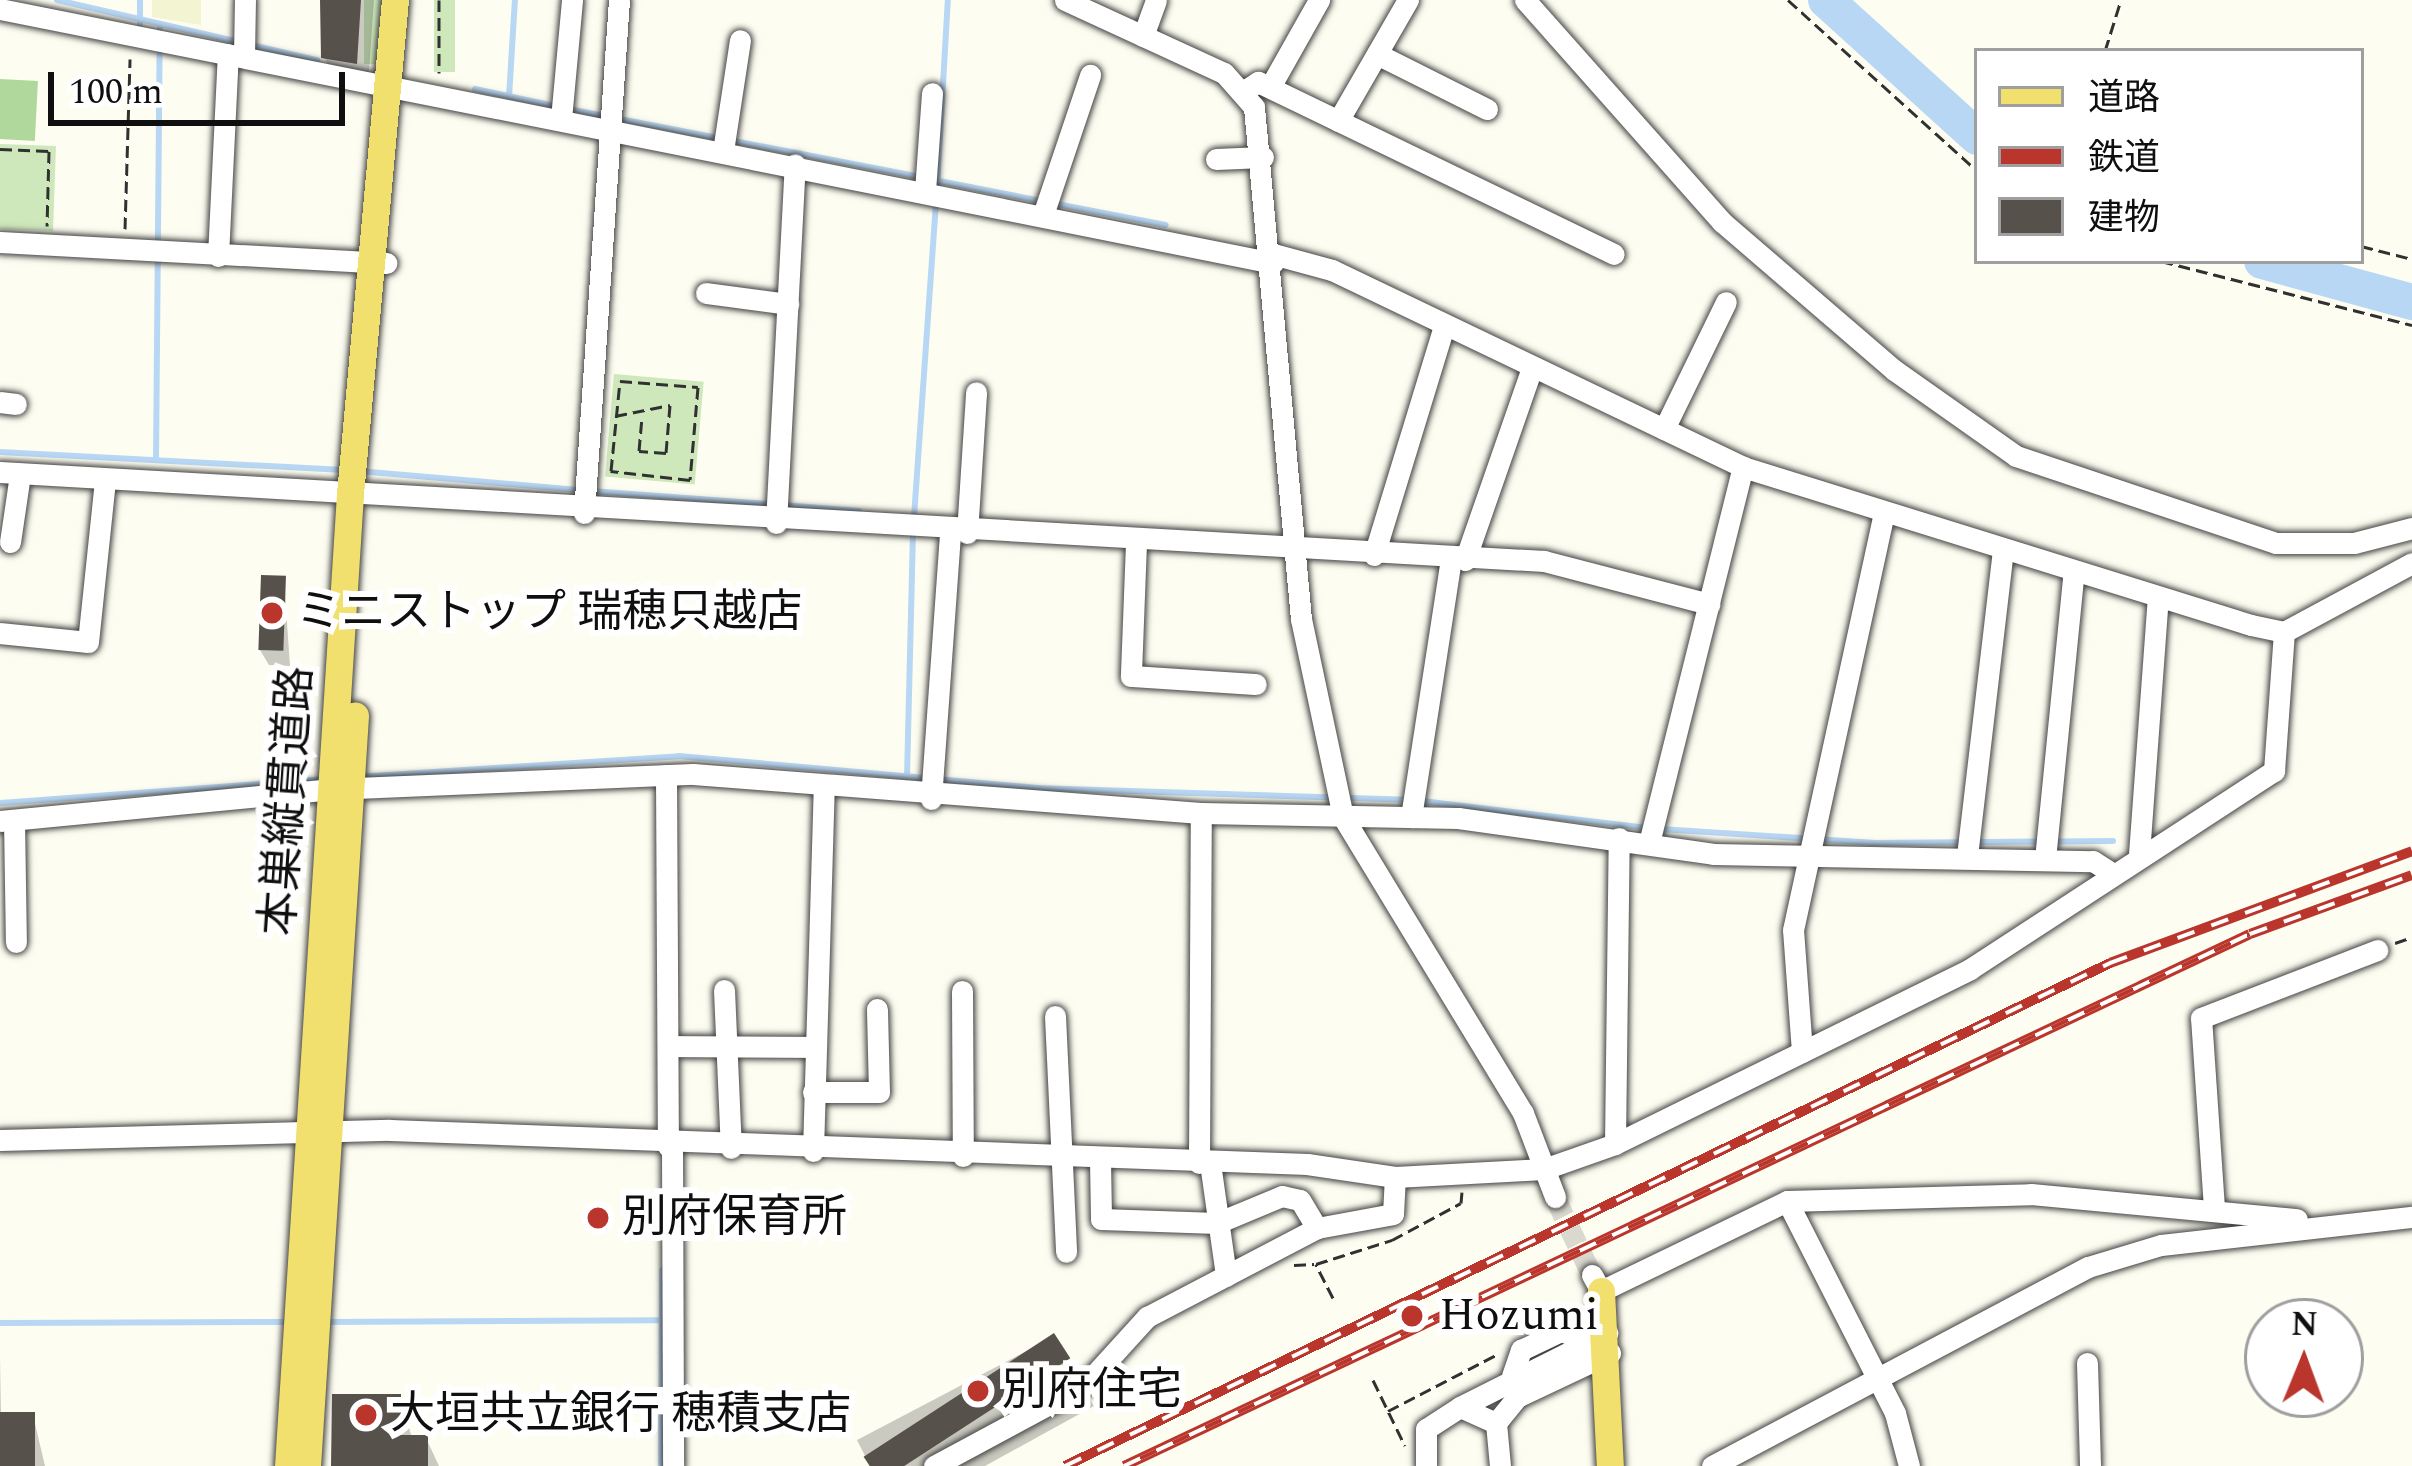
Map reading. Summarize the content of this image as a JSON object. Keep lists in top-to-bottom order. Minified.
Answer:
{"streets":{"main road":["本巣縦貫道路"]},"places":["ミニストップ 瑞穂只越店","別府保育所","Hozumi","別府住宅","大垣共立銀行 穂積支店"],"legend":["道路","鉄道","建物"],"scale_bar":"100 m","north":"top"}
